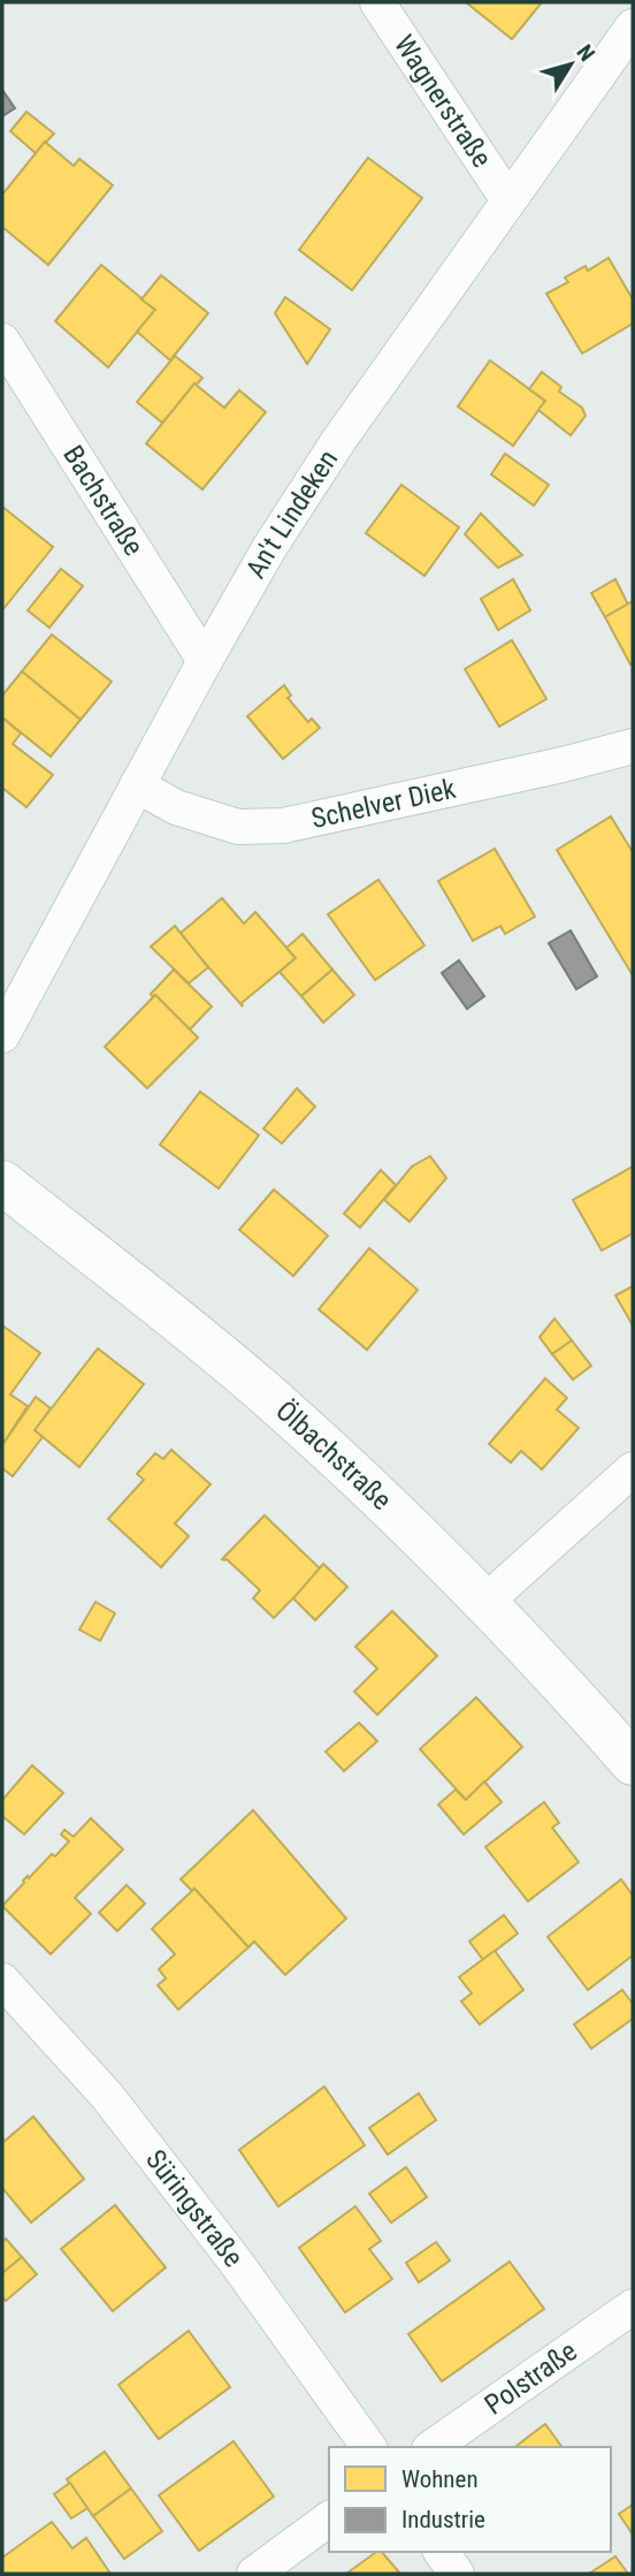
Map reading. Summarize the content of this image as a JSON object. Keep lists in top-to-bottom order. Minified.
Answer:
{"streets":{"street":["Wagnerstraße","Bachstraße","An't Lindeken","Schelver Diek","Ölbachstraße","Süringstraße","Polstraße"]},"crossings":[["Wagnerstraße","An't Lindeken"],["Bachstraße","An't Lindeken"],["An't Lindeken","Schelver Diek"]],"legend":["Wohnen","Industrie"],"north":"top right"}
